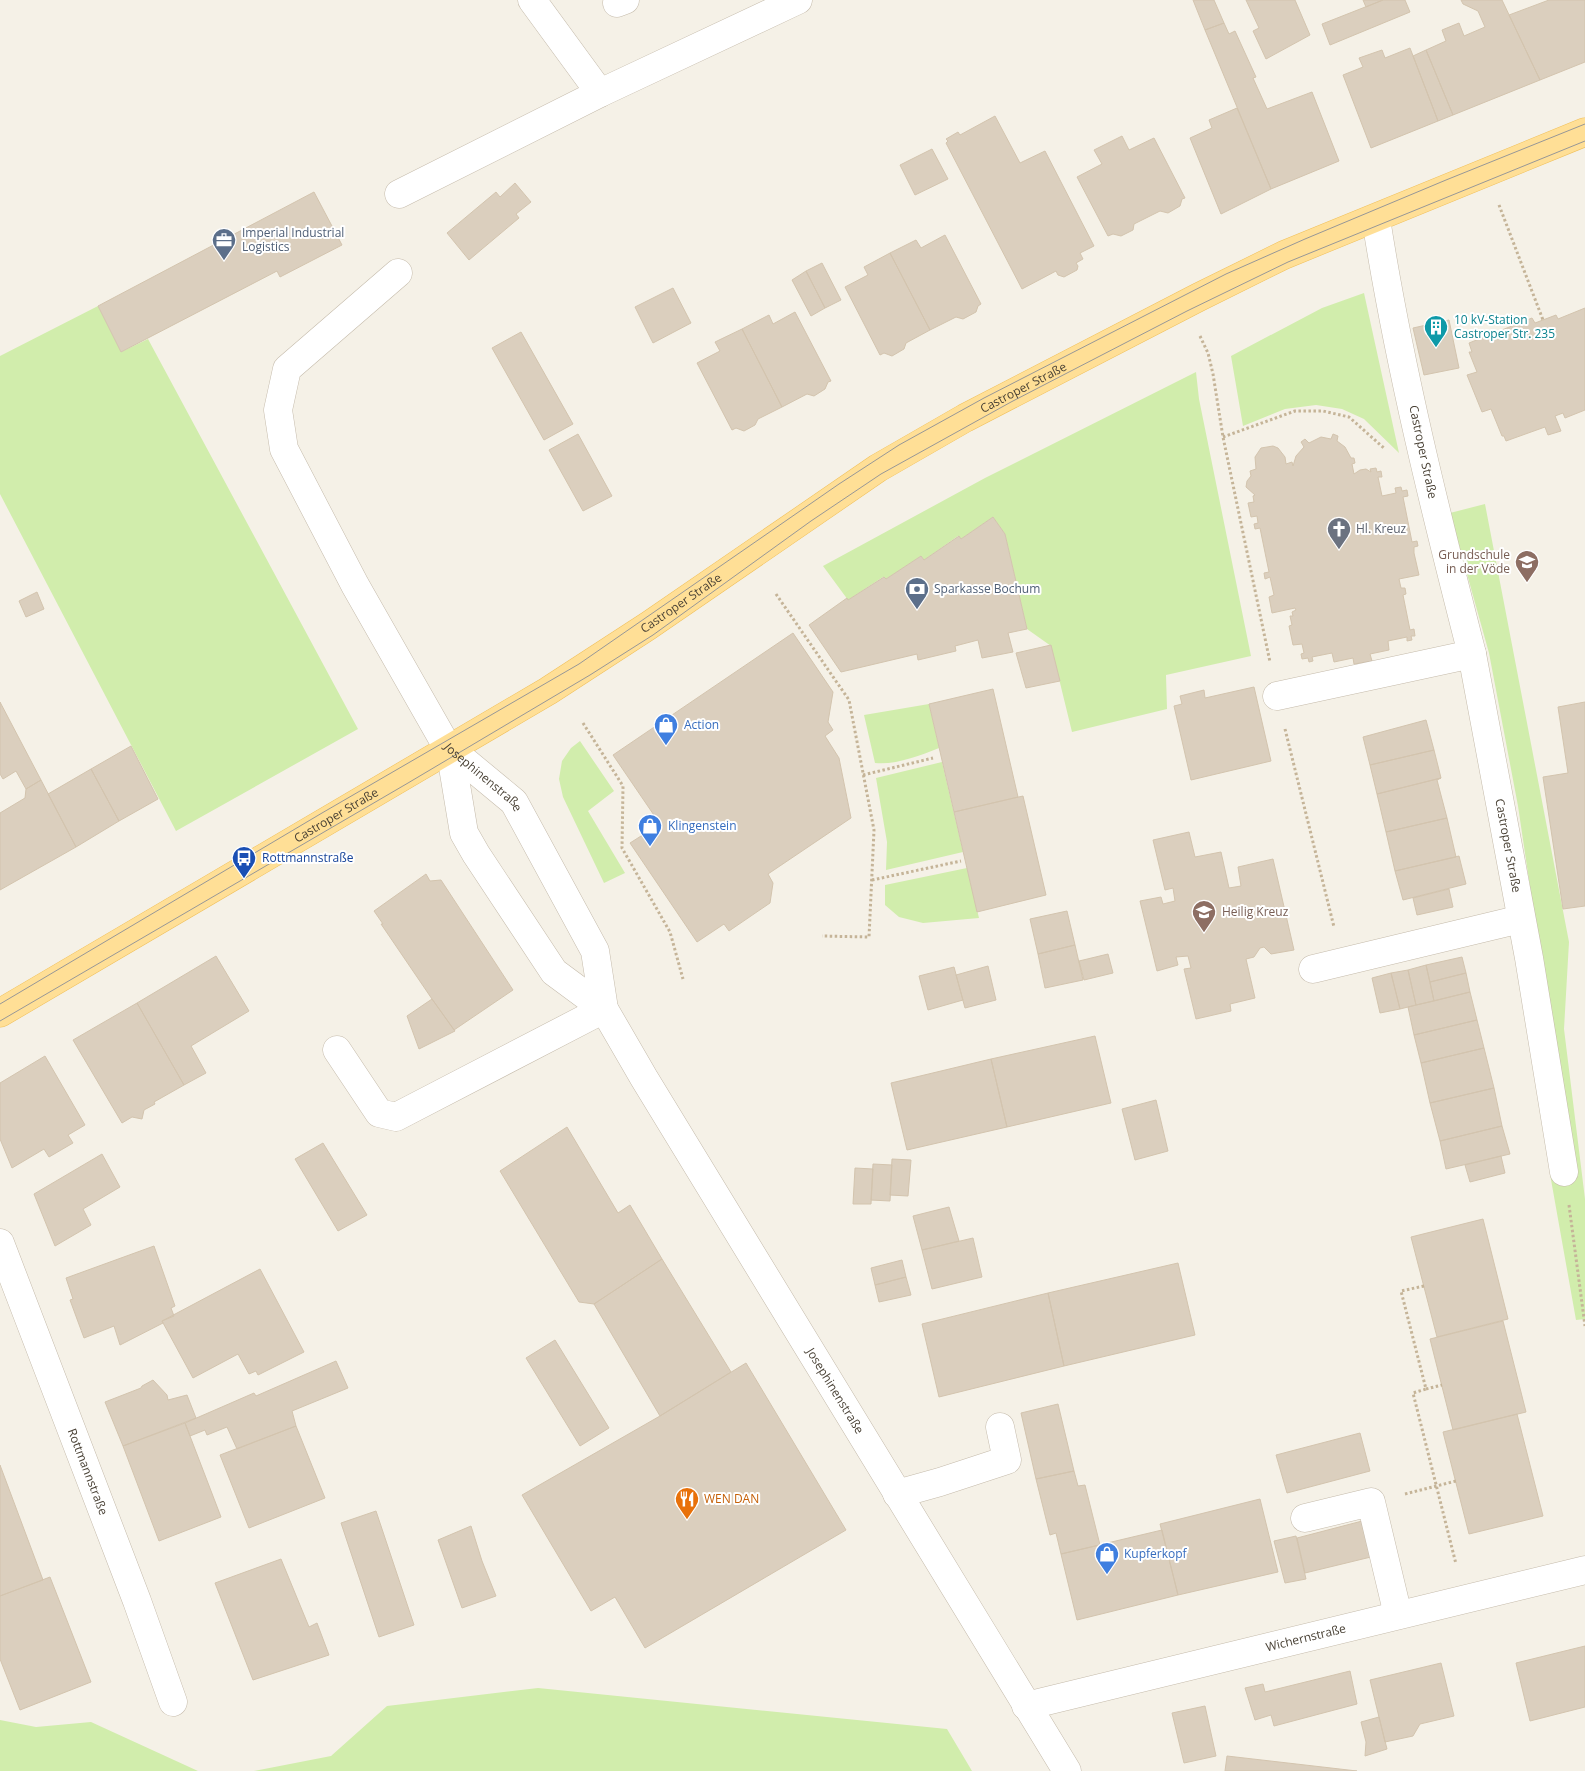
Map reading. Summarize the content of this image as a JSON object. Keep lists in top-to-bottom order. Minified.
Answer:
{"streets":{"main road":["Castroper Straße"],"street":["Josephinenstraße","Rottmannstraße","Wichernstraße"]},"crossings":[["Castroper Straße","Josephinenstraße"],["Josephinenstraße","Wichernstraße"]],"places":{"office":["Imperial Industrial Logistics"],"building":["10 kV-Station Castroper Str. 235"],"church":["Hl. Kreuz"],"school or university":["Grundschule in der Vöde","Heilig Kreuz"],"bank":["Sparkasse Bochum"],"shop":["Action","Klingenstein","Kupferkopf"],"bus stop":["Rottmannstraße"],"restaurant":["WEN DAN"]}}
